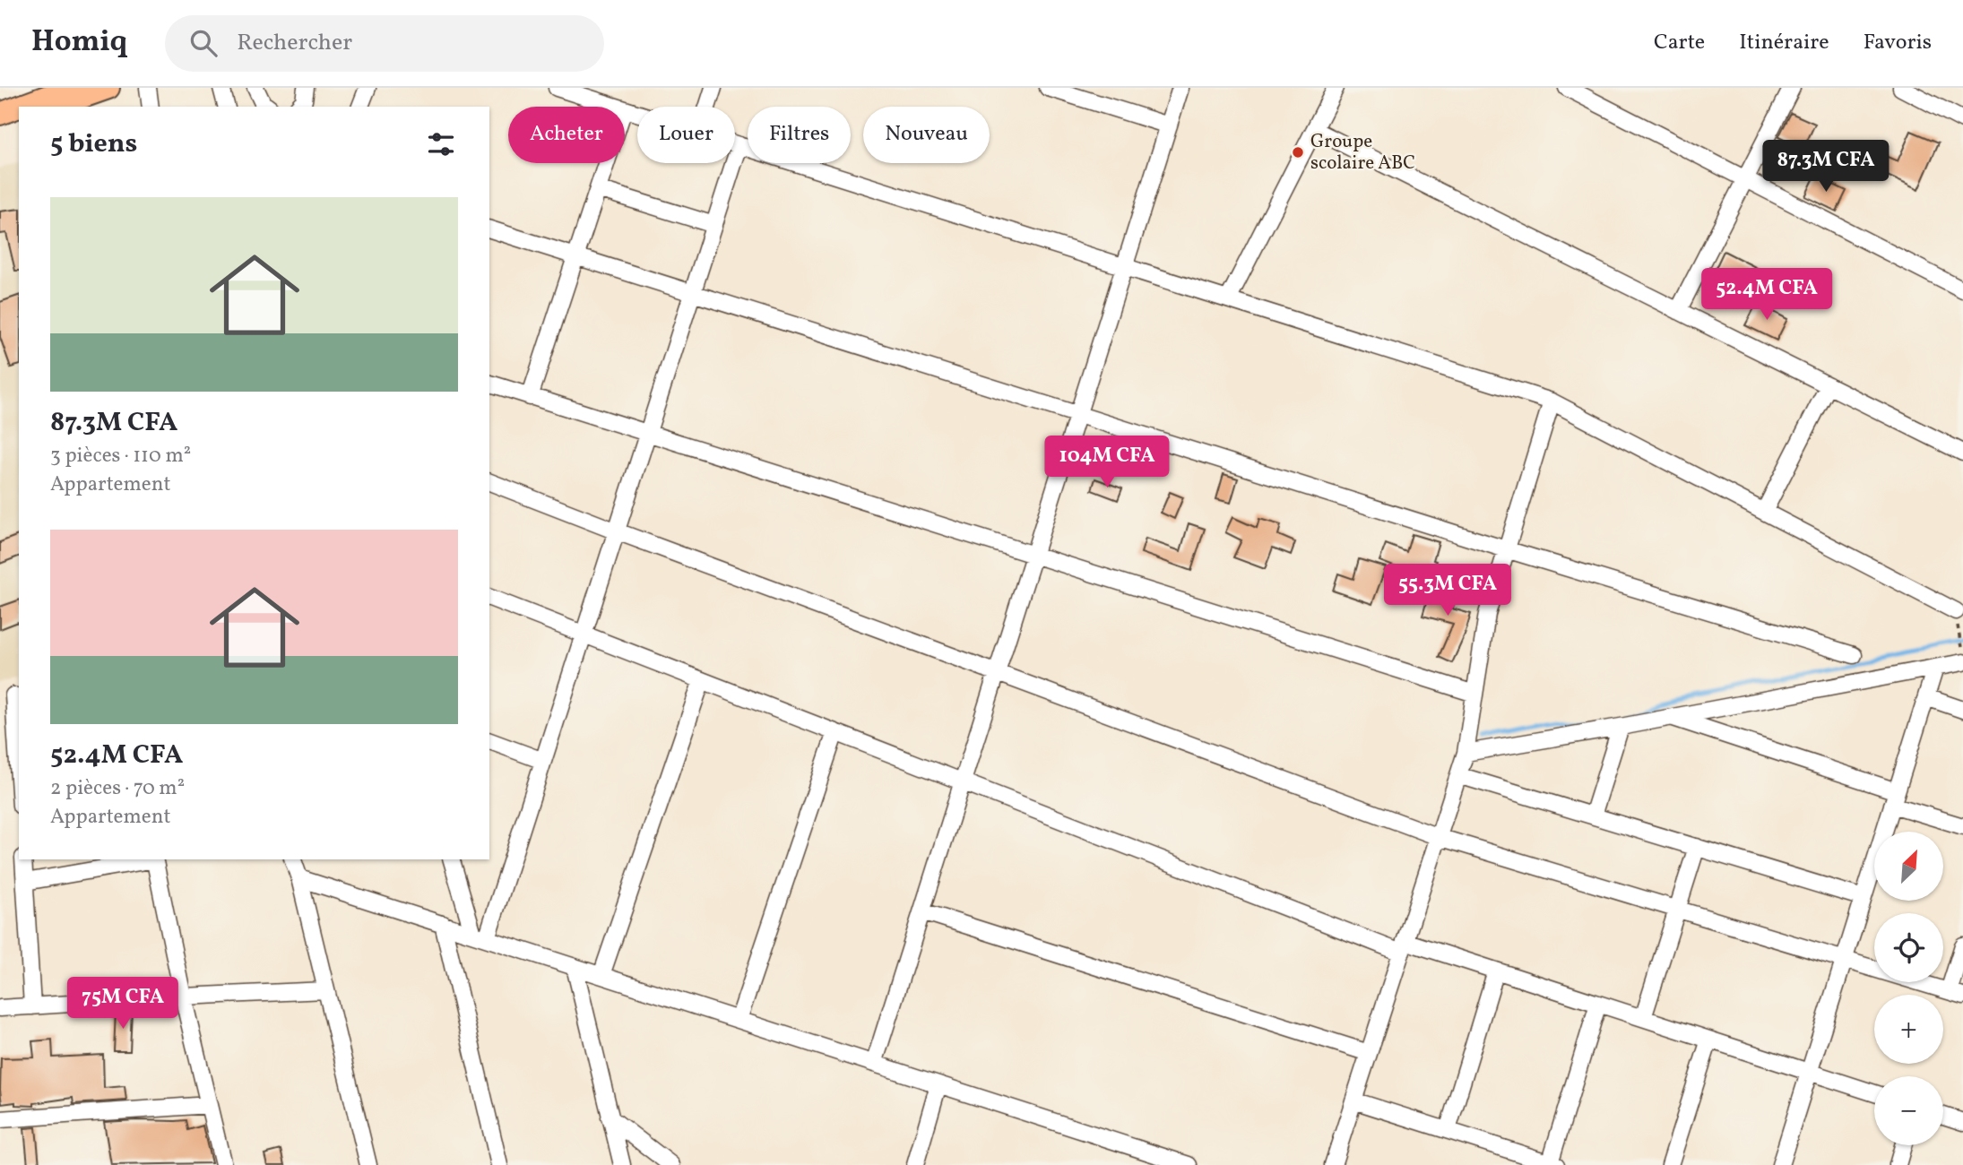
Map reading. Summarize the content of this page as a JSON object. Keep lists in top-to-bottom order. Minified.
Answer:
{"places":["Groupe scolaire ABC"],"north":"top right","page":{"header":"Homiq","search":"Rechercher","nav":["Carte","Itinéraire","Favoris"],"chip":["Acheter","Louer","Filtres","Nouveau"],"heading":"5 biens","price":["87.3M CFA","52.4M CFA","104M CFA","55.3M CFA","75M CFA"],"list":[{"name":"87.3M CFA","note":"3 pièces · 110 m² · Appartement"},{"name":"52.4M CFA","note":"2 pièces · 70 m² · Appartement"}],"map_buttons":["+","−"]}}
